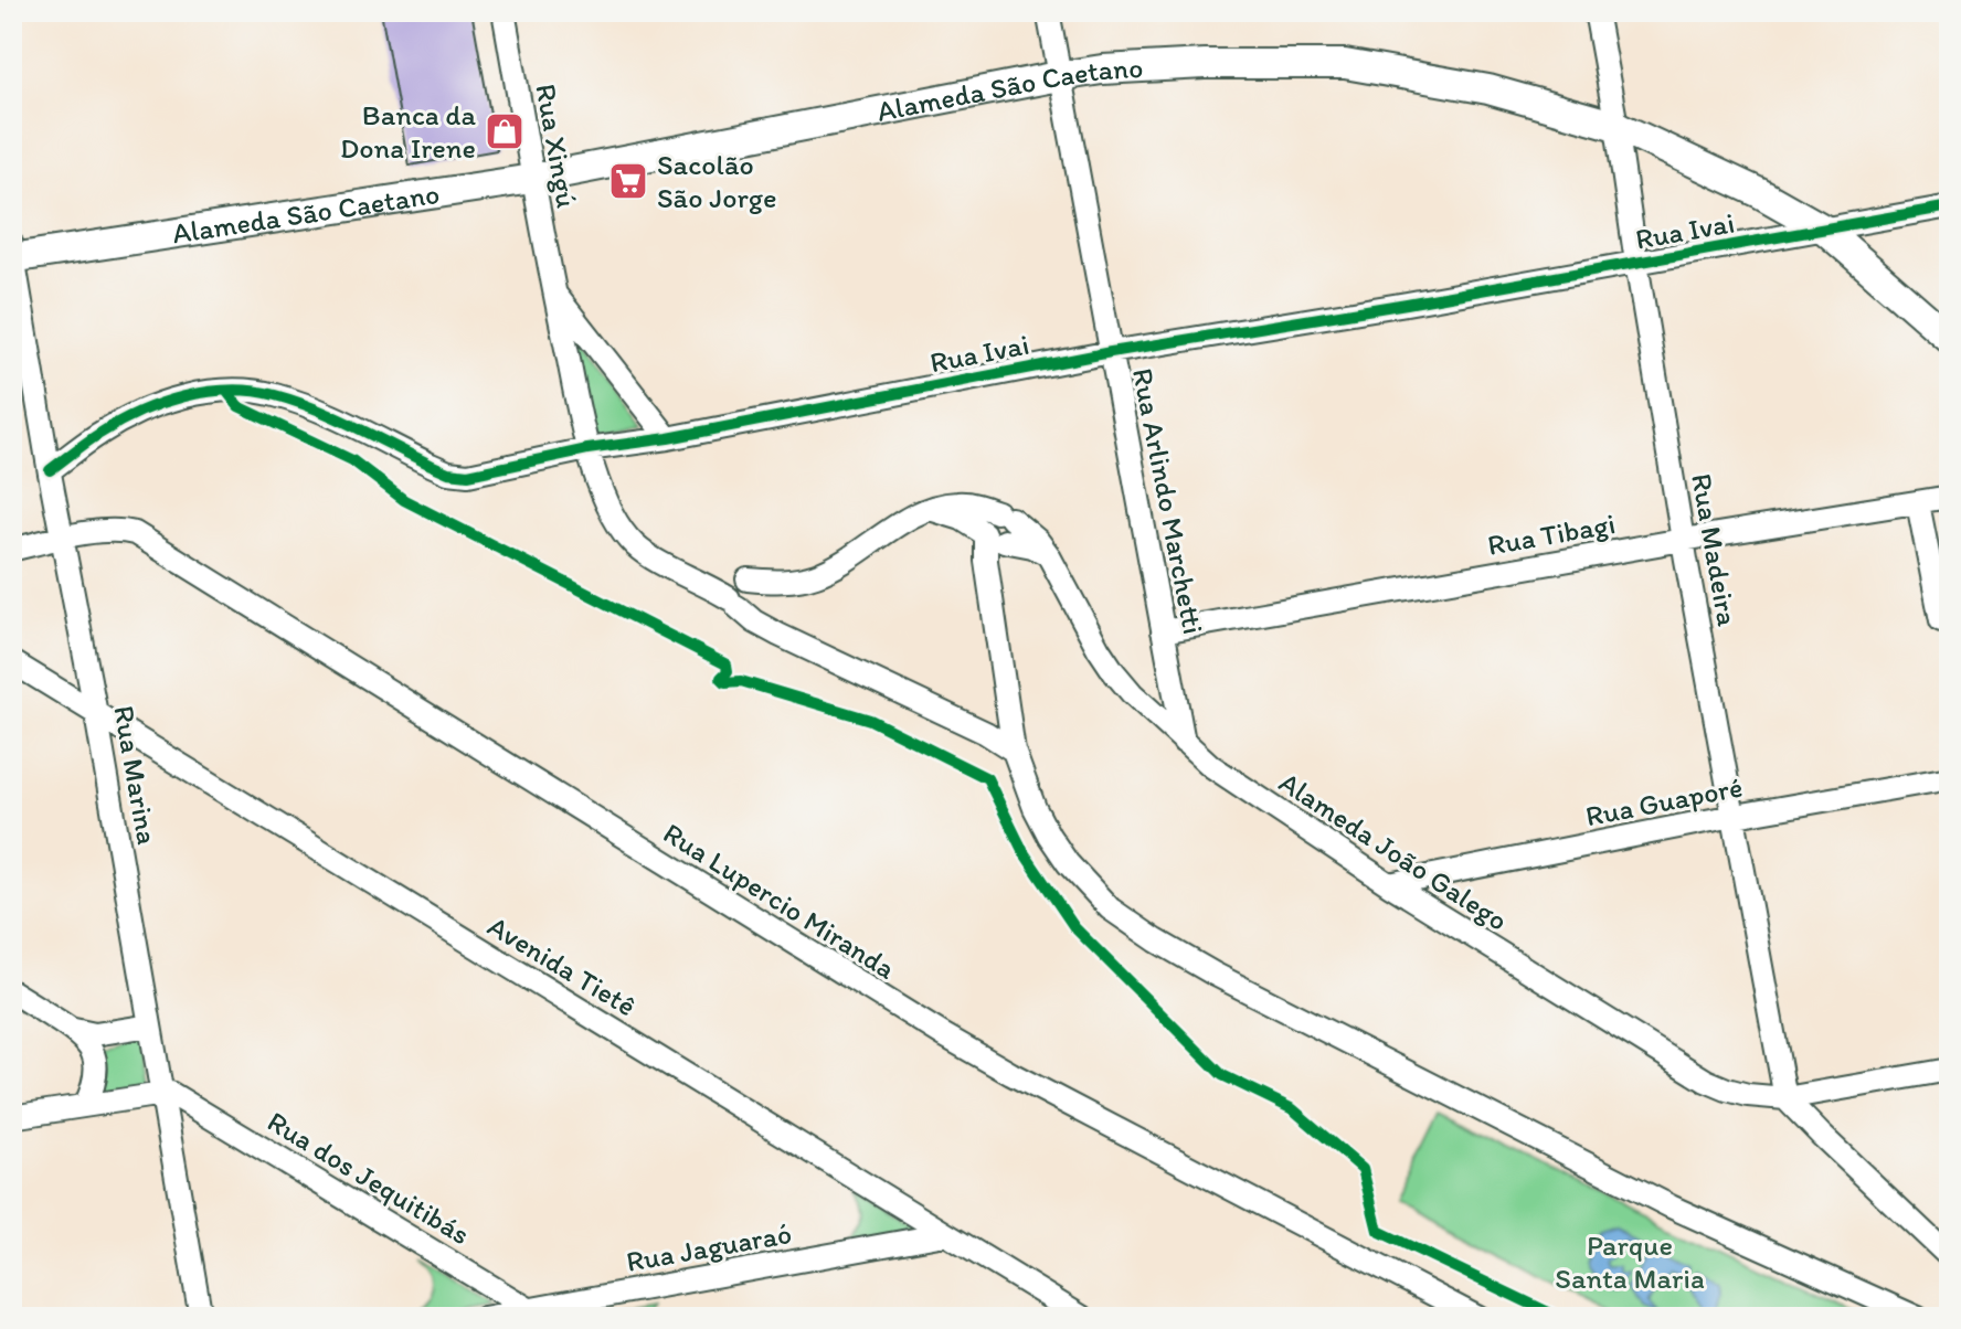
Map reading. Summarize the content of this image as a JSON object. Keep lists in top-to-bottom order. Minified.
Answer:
{"streets":{"main road":["Alameda São Caetano"],"street":["Rua Xingú","Rua Ivai","Rua Arlindo Marchetti","Rua Tibagi","Rua Madeira","Rua Marina","Rua Guaporé","Alameda João Galego","Rua Lupercio Miranda","Avenida Tietê","Rua dos Jequitibás","Rua Jaguaraó"]},"crossings":[["Alameda São Caetano","Rua Xingú"],["Alameda São Caetano","Rua Ivai"],["Alameda São Caetano","Rua Arlindo Marchetti"],["Alameda São Caetano","Rua Madeira"],["Alameda São Caetano","Rua Marina"],["Rua Xingú","Rua Ivai"],["Rua Ivai","Rua Arlindo Marchetti"],["Rua Ivai","Rua Madeira"],["Rua Ivai","Rua Marina"],["Rua Arlindo Marchetti","Rua Tibagi"],["Rua Arlindo Marchetti","Alameda João Galego"],["Rua Tibagi","Rua Madeira"],["Rua Madeira","Rua Guaporé"],["Rua Madeira","Alameda João Galego"],["Rua Marina","Rua Lupercio Miranda"],["Rua Marina","Avenida Tietê"],["Rua Marina","Rua dos Jequitibás"],["Rua Guaporé","Alameda João Galego"],["Avenida Tietê","Rua Jaguaraó"],["Rua dos Jequitibás","Rua Jaguaraó"]],"parks":["Parque Santa Maria"],"places":{"shop":["Banca da Dona Irene"],"supermarket":["Sacolão São Jorge"]}}
